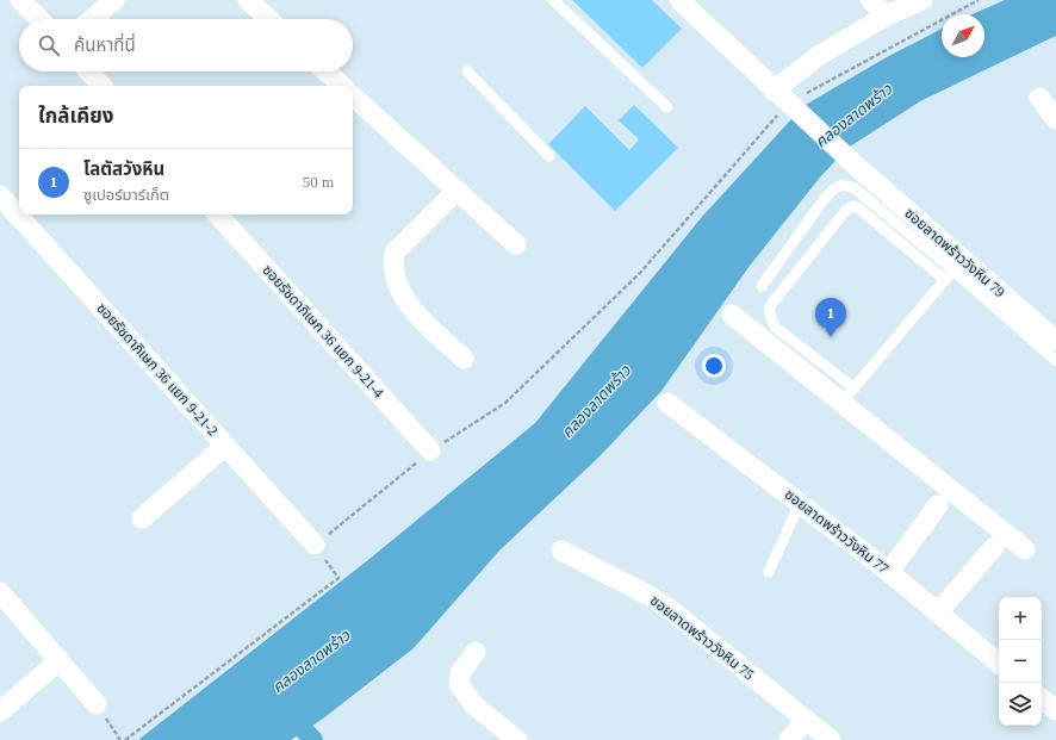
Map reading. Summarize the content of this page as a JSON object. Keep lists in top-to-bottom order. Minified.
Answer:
{"streets":{"street":["ซอยลาดพร้าววังหิน 79","ซอยรัชดาภิเษก 36 แยก 9-21-4","ซอยรัชดาภิเษก 36 แยก 9-21-2","ซอยลาดพร้าววังหิน 77","ซอยลาดพร้าววังหิน 75"]},"water":["คลองลาดพร้าว"],"north":"top right","page":{"search":"ค้นหาที่นี่","heading":"ใกล้เคียง","list":[{"mark":"1","name":"โลตัสวังหิน","note":"ซูเปอร์มาร์เก็ต","value":"50 m"}],"pins":"1","map_buttons":["+","−"]}}
